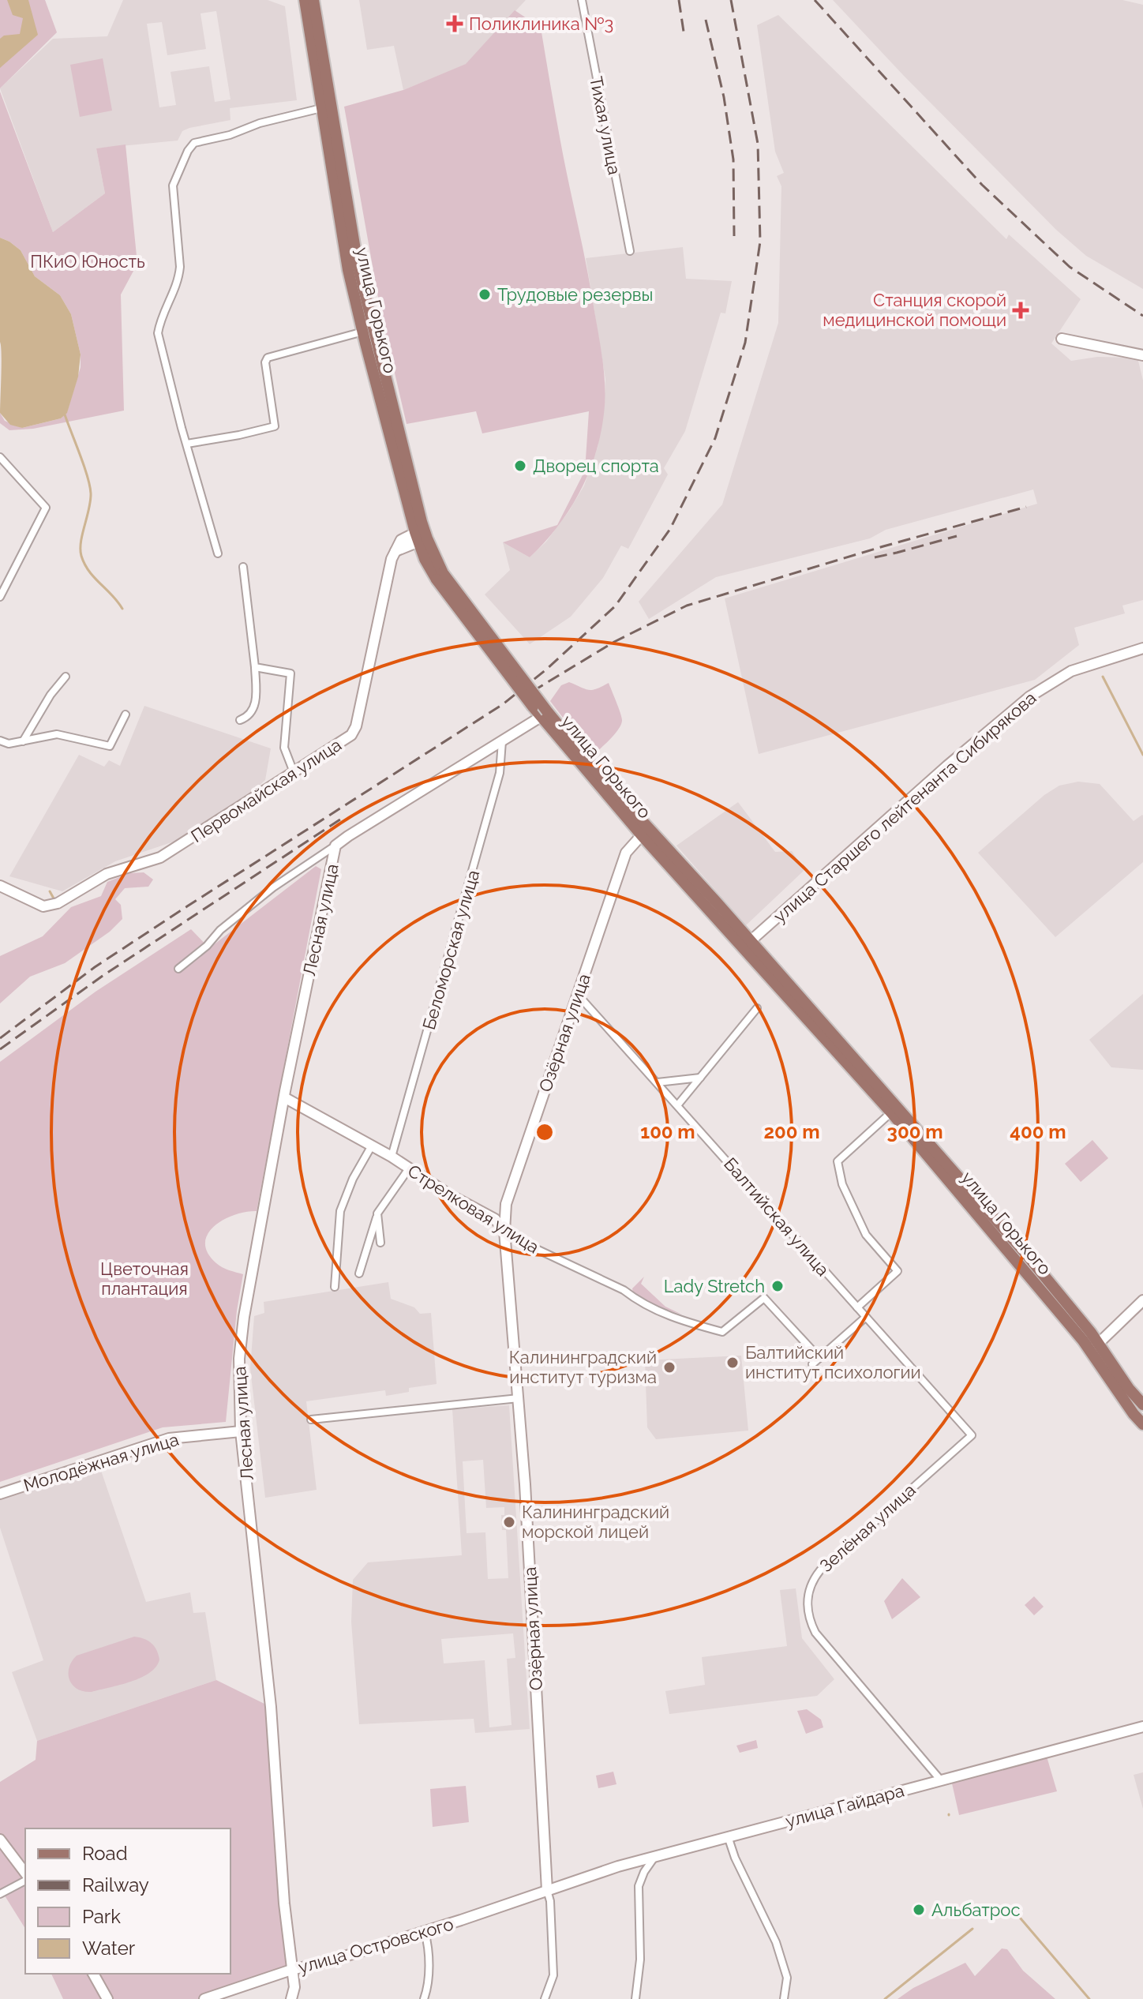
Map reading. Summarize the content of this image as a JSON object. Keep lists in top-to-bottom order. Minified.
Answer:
{"streets":{"main road":["улица Горького"],"street":["Тихая улица","Первомайская улица","улица Старшего лейтенанта Сибирякова","Лесная улица","Беломорская улица","Озёрная улица","Стрелковая улица","Балтийская улица","Молодёжная улица","Зелёная улица","улица Гайдара","улица Островского"]},"crossings":[["улица Горького","Первомайская улица"],["улица Горького","улица Старшего лейтенанта Сибирякова"],["улица Горького","Лесная улица"],["улица Горького","Озёрная улица"],["Лесная улица","Беломорская улица"],["Лесная улица","Стрелковая улица"],["Лесная улица","Молодёжная улица"],["Лесная улица","улица Островского"],["Беломорская улица","Стрелковая улица"],["Озёрная улица","Стрелковая улица"],["Озёрная улица","Балтийская улица"],["Озёрная улица","улица Гайдара"],["Озёрная улица","улица Островского"],["Балтийская улица","Зелёная улица"],["Зелёная улица","улица Гайдара"],["улица Гайдара","улица Островского"]],"parks":["ПКиО Юность","Цветочная плантация"],"places":{"health":["Поликлиника №3","Станция скорой медицинской помощи"],"other":["Трудовые резервы","Дворец спорта","Lady Stretch","Балтийский институт психологии","Калининградский институт туризма","Калининградский морской лицей","Альбатрос"]},"legend":["Road","Railway","Park","Water"],"rings":["100 m","200 m","300 m","400 m"]}
